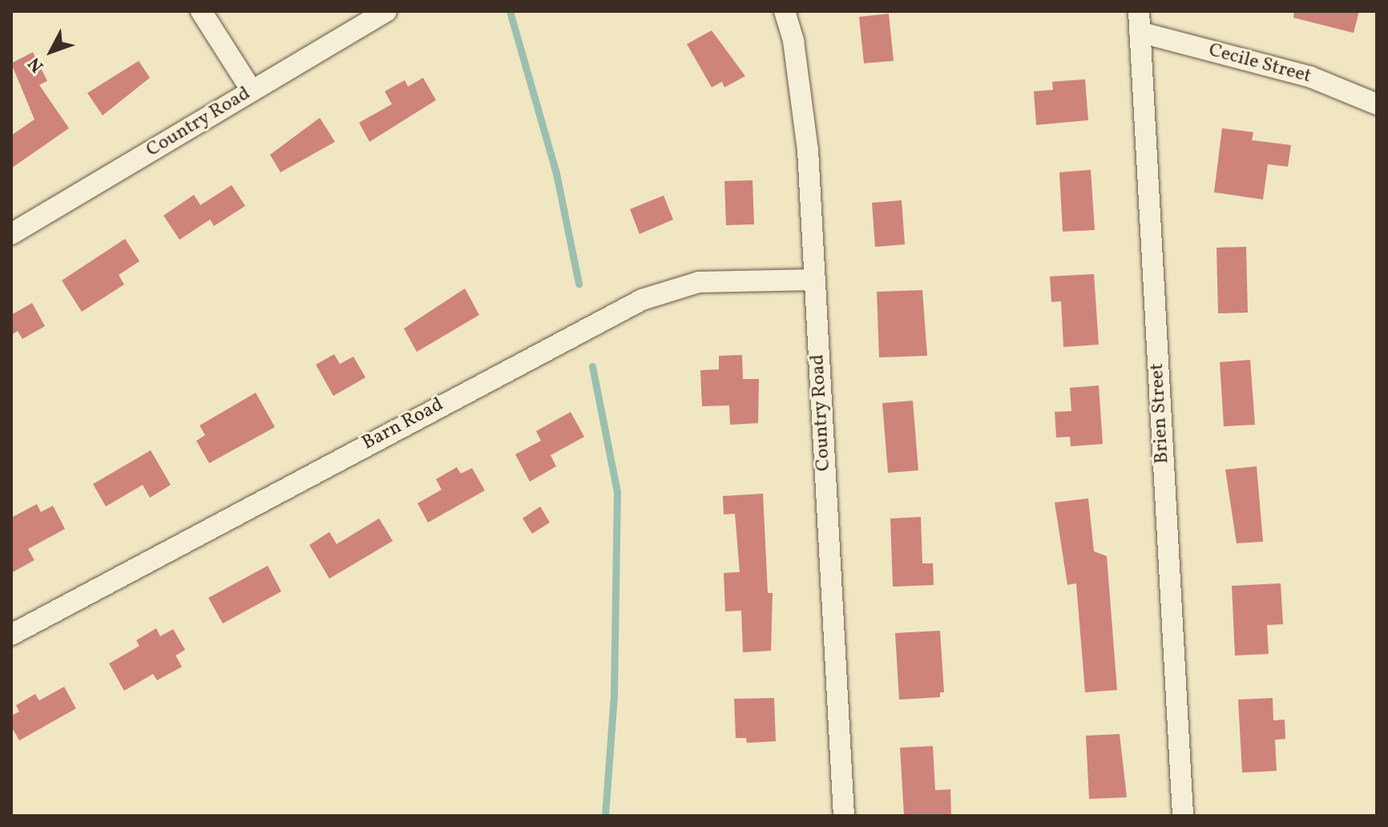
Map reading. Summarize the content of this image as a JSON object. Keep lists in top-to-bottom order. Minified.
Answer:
{"streets":{"street":["Cecile Street","Country Road","Brien Street","Barn Road"]},"crossings":[["Cecile Street","Brien Street"],["Country Road","Barn Road"]],"north":"bottom left"}
